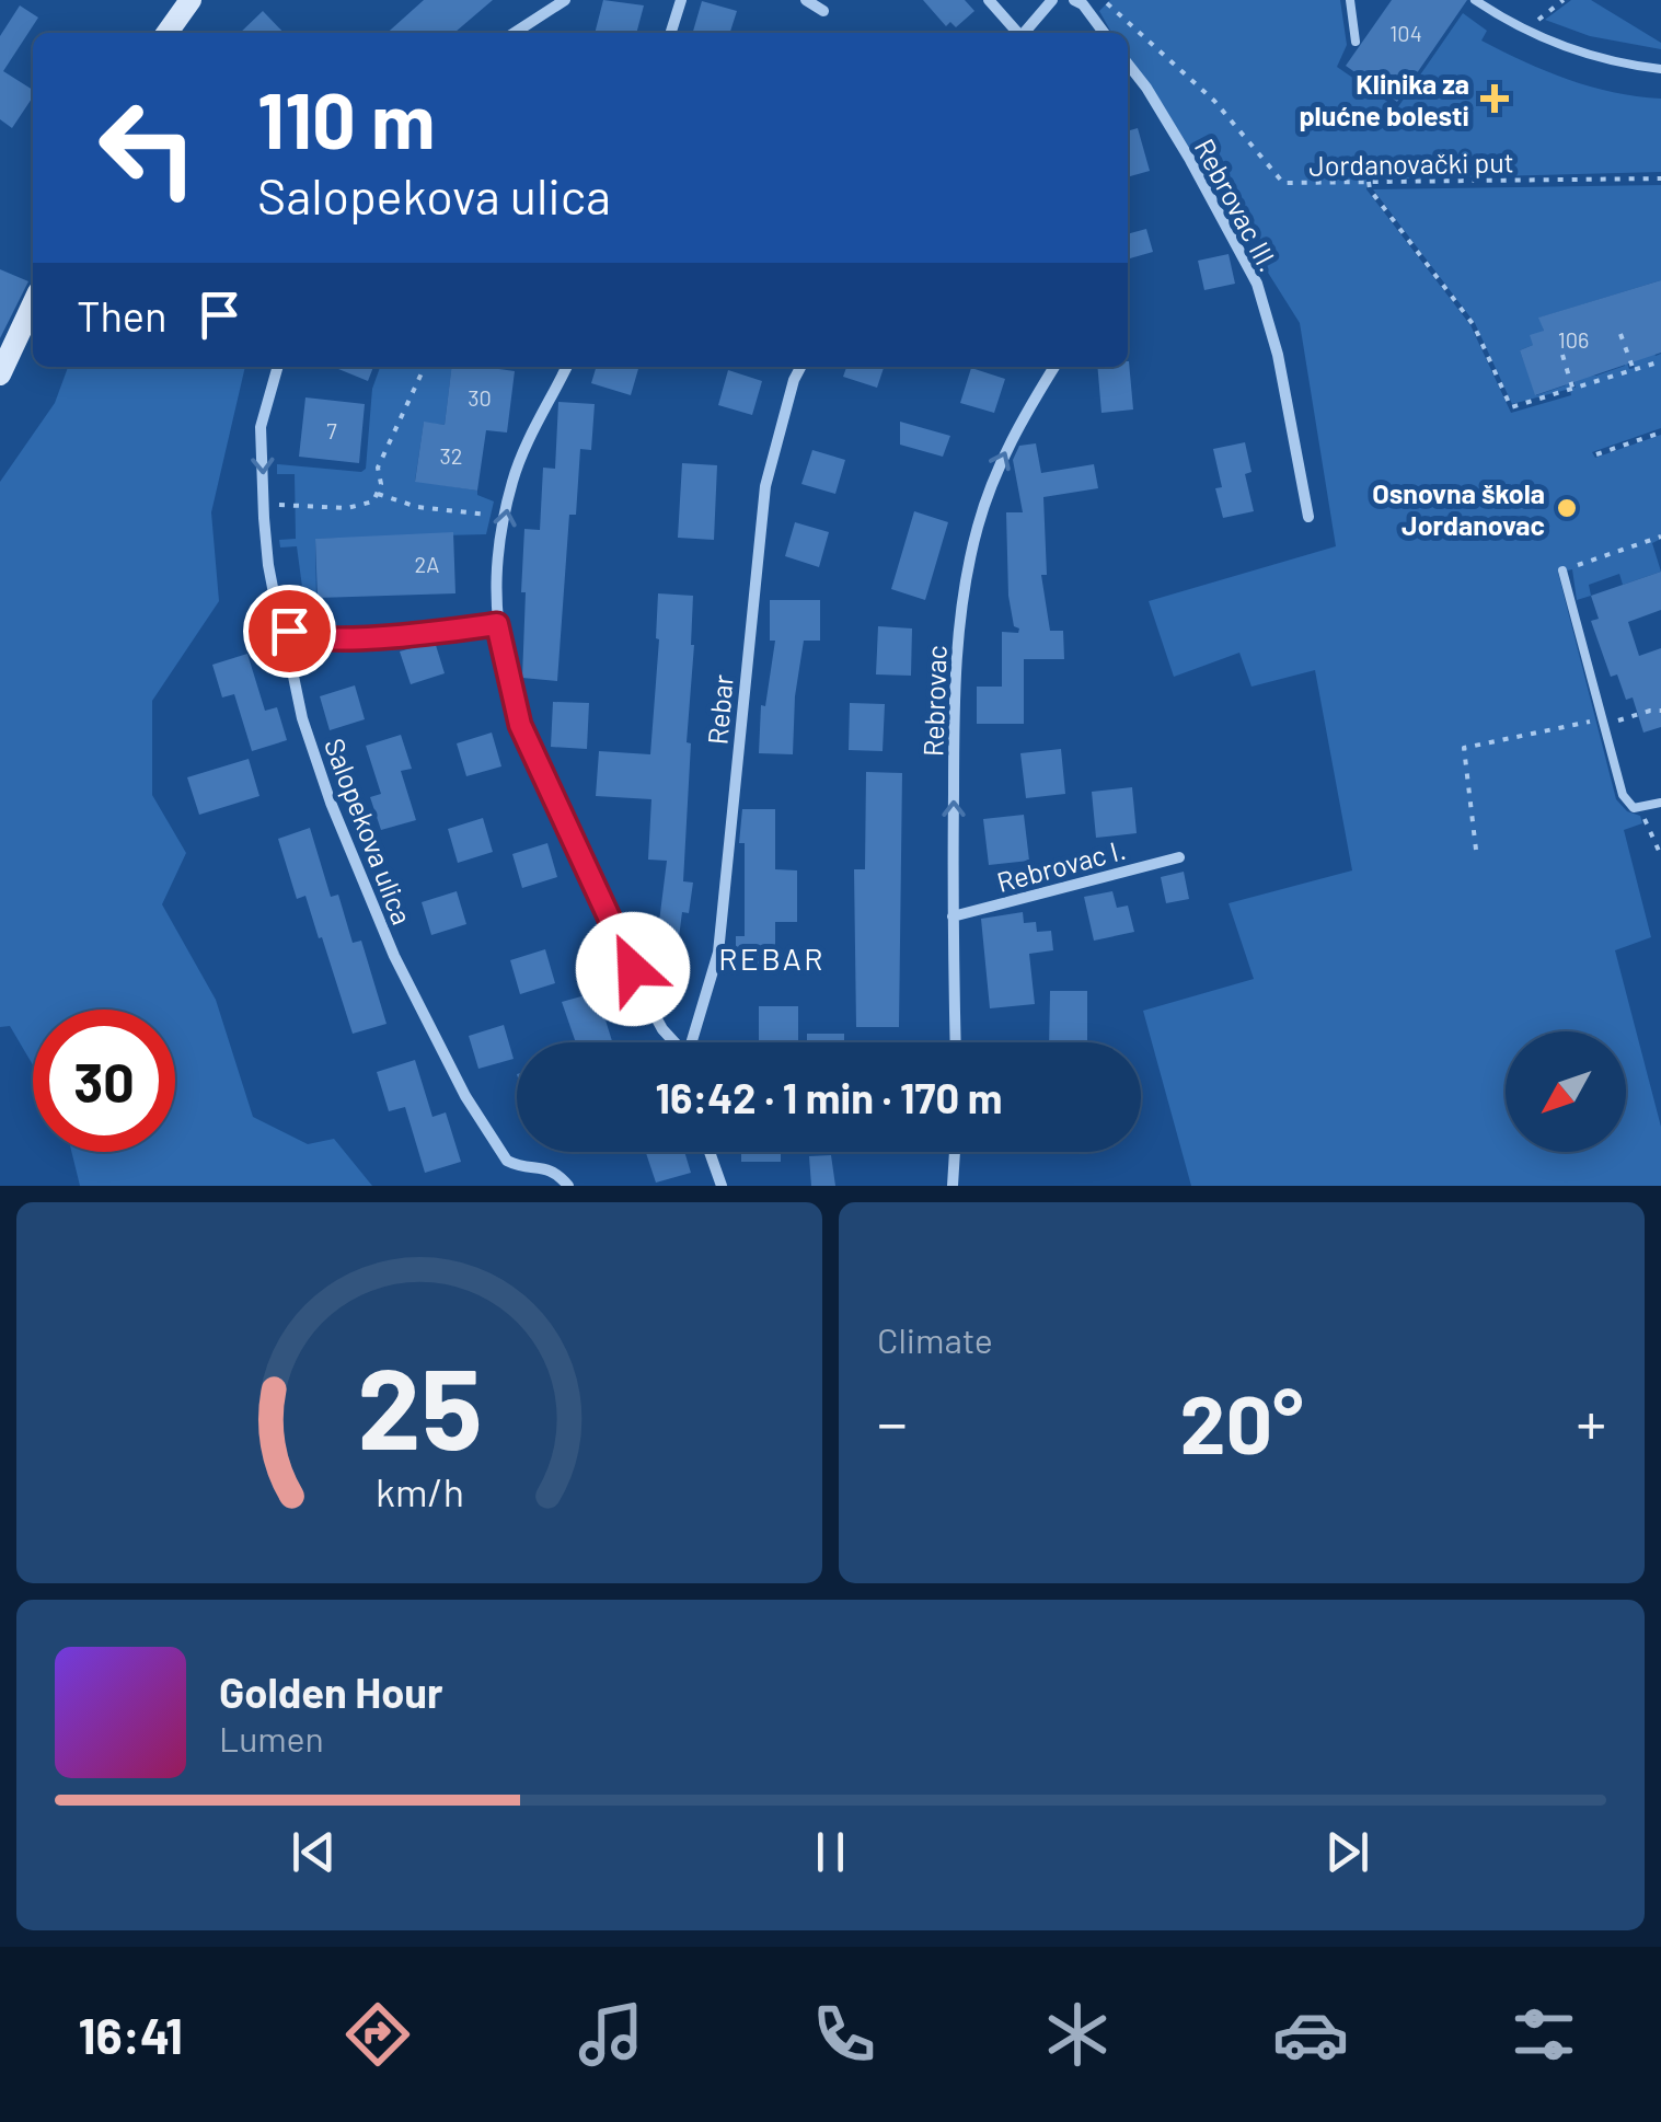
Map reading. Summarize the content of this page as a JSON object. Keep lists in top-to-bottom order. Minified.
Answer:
{"streets":{"street":["Rebrovac III.","Rebrovac","Rebar","Salopekova ulica","Rebrovac I."],"path":["Jordanovački put"]},"crossings":[["Rebrovac","Rebrovac I."]],"one_way":["Rebrovac"],"districts":["REBAR"],"places":{"health":["Klinika za plućne bolesti"],"other":["Osnovna škola Jordanovac"]},"house_numbers":["104","106","30","7","32","2A"],"north":"bottom left","page":{"turn":["110 m","Salopekova ulica"],"then":"Then","limit":"30","trip":"16:42 · 1 min · 170 m","tile":"Climate","heat":["−","20°","+"],"song":["Golden Hour","Lumen"],"tabs":"16:41","gauge":["25","km/h"]}}
